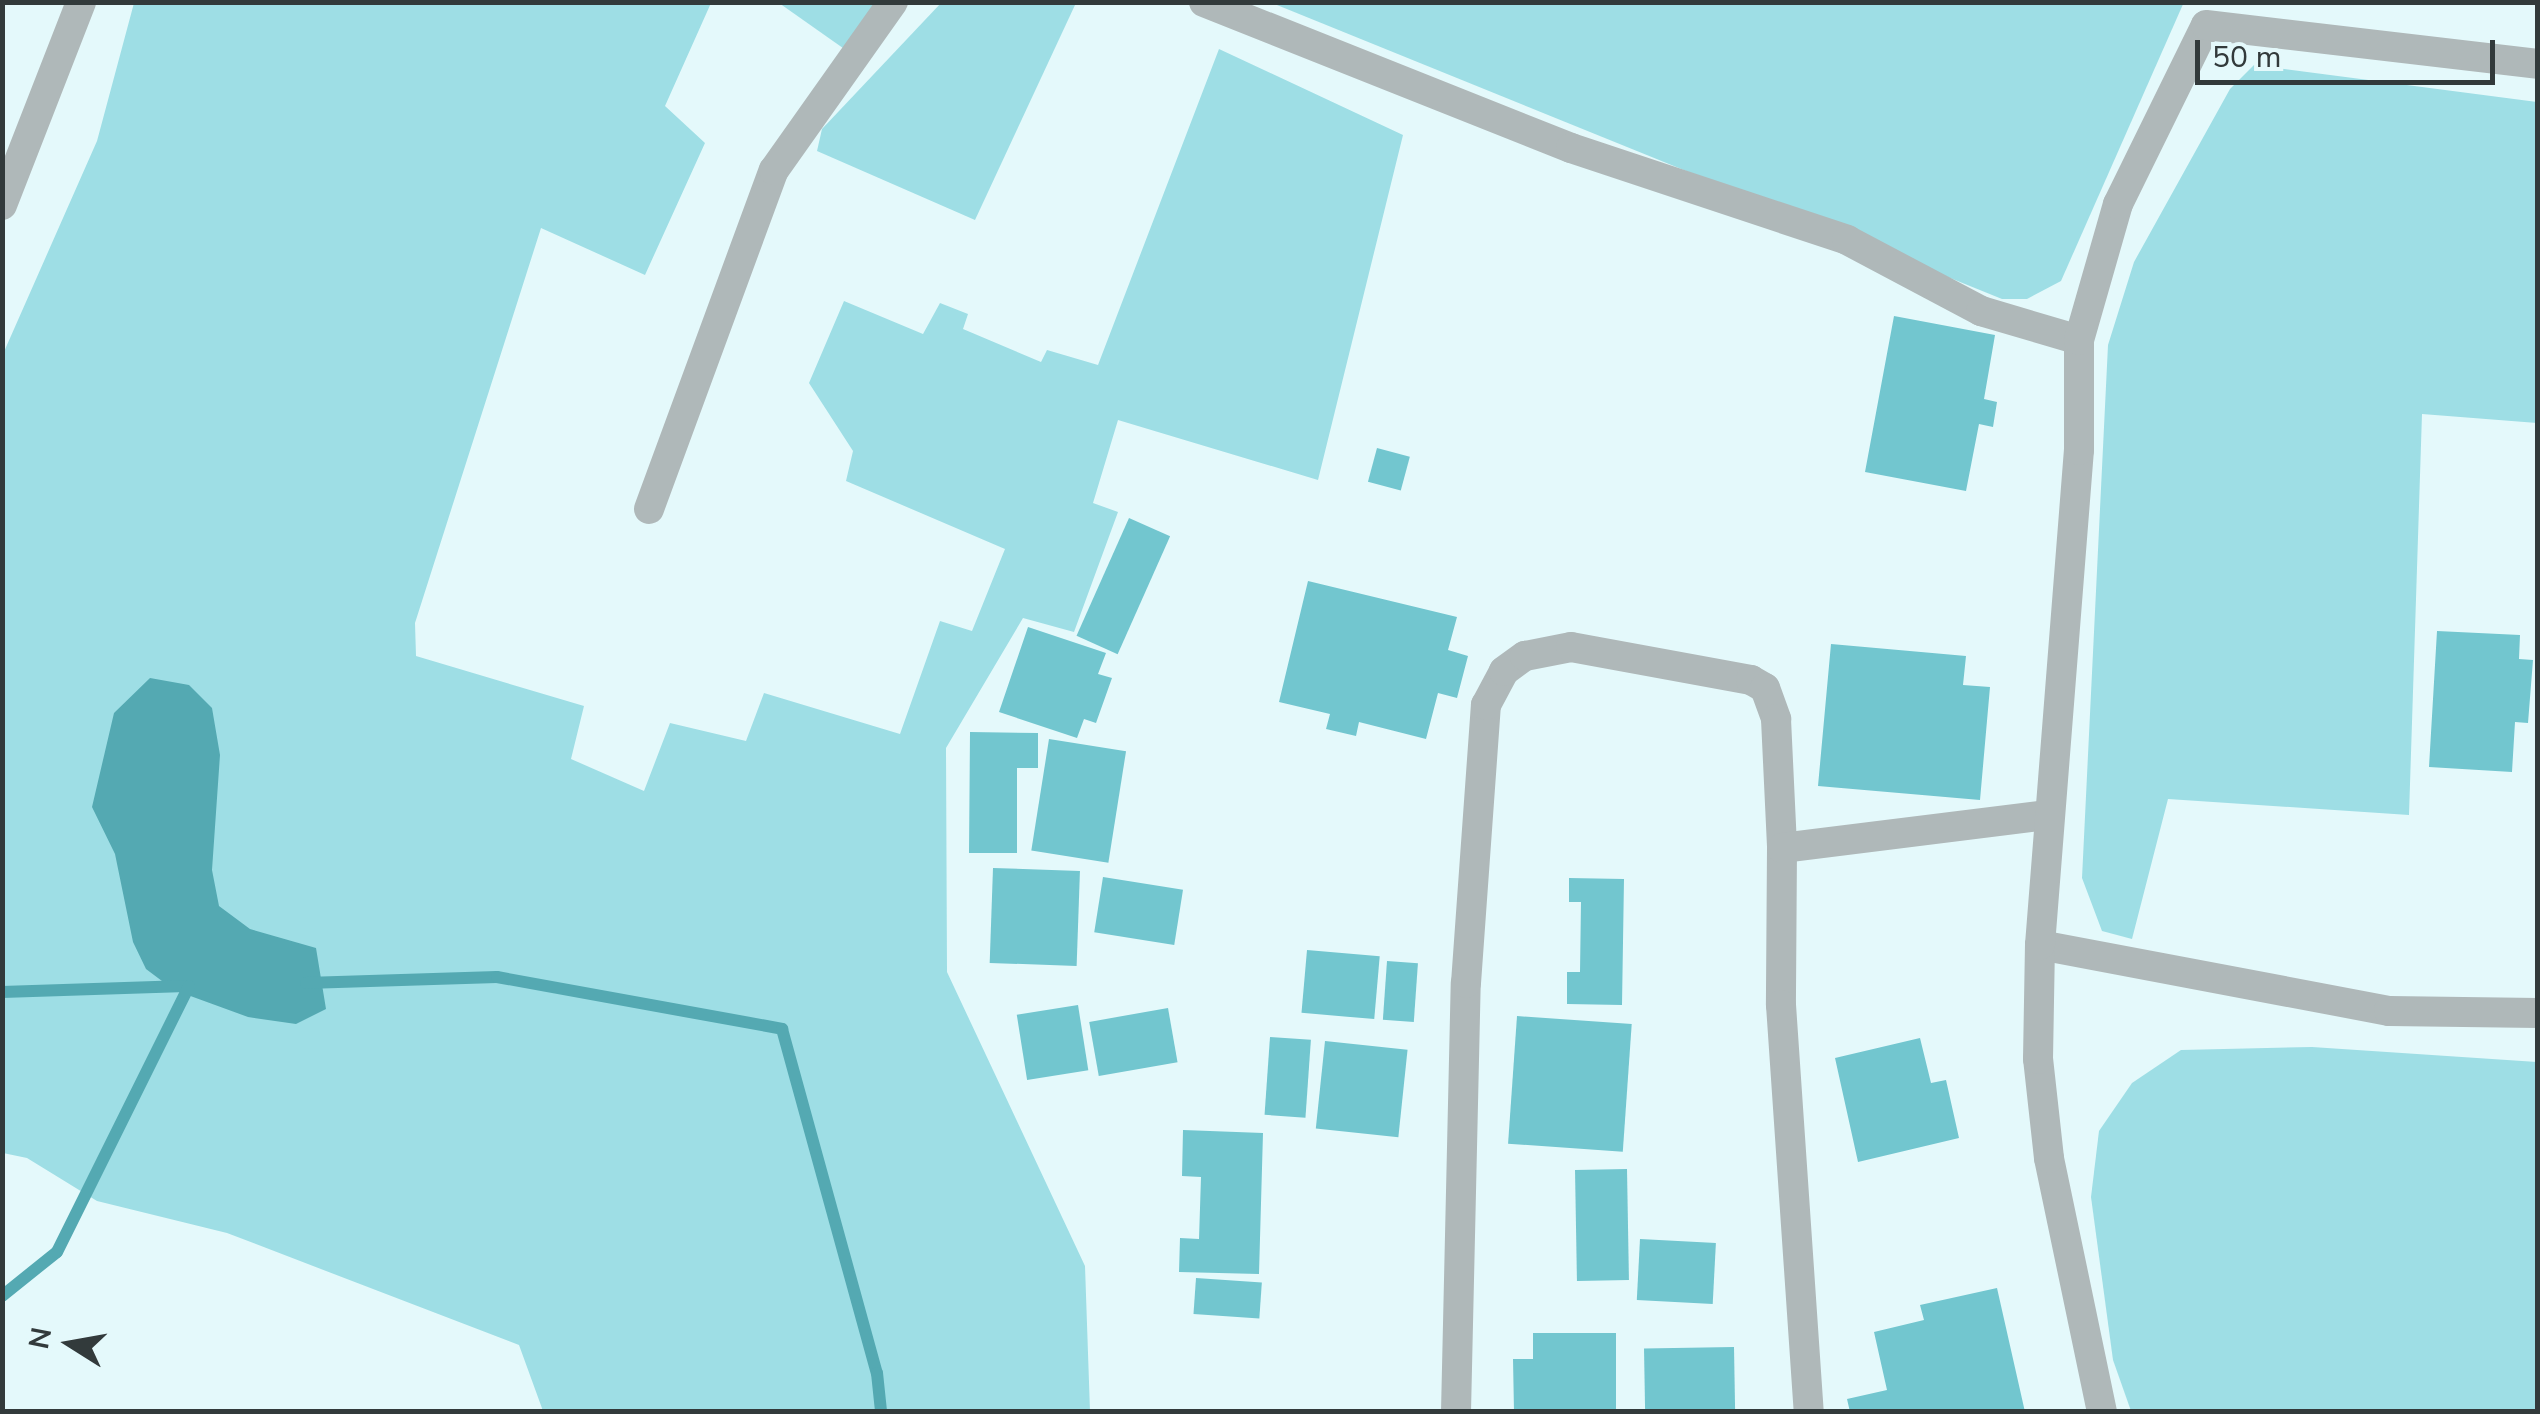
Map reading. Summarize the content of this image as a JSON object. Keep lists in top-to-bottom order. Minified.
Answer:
{"scale_bar":"50 m","north":"left"}
